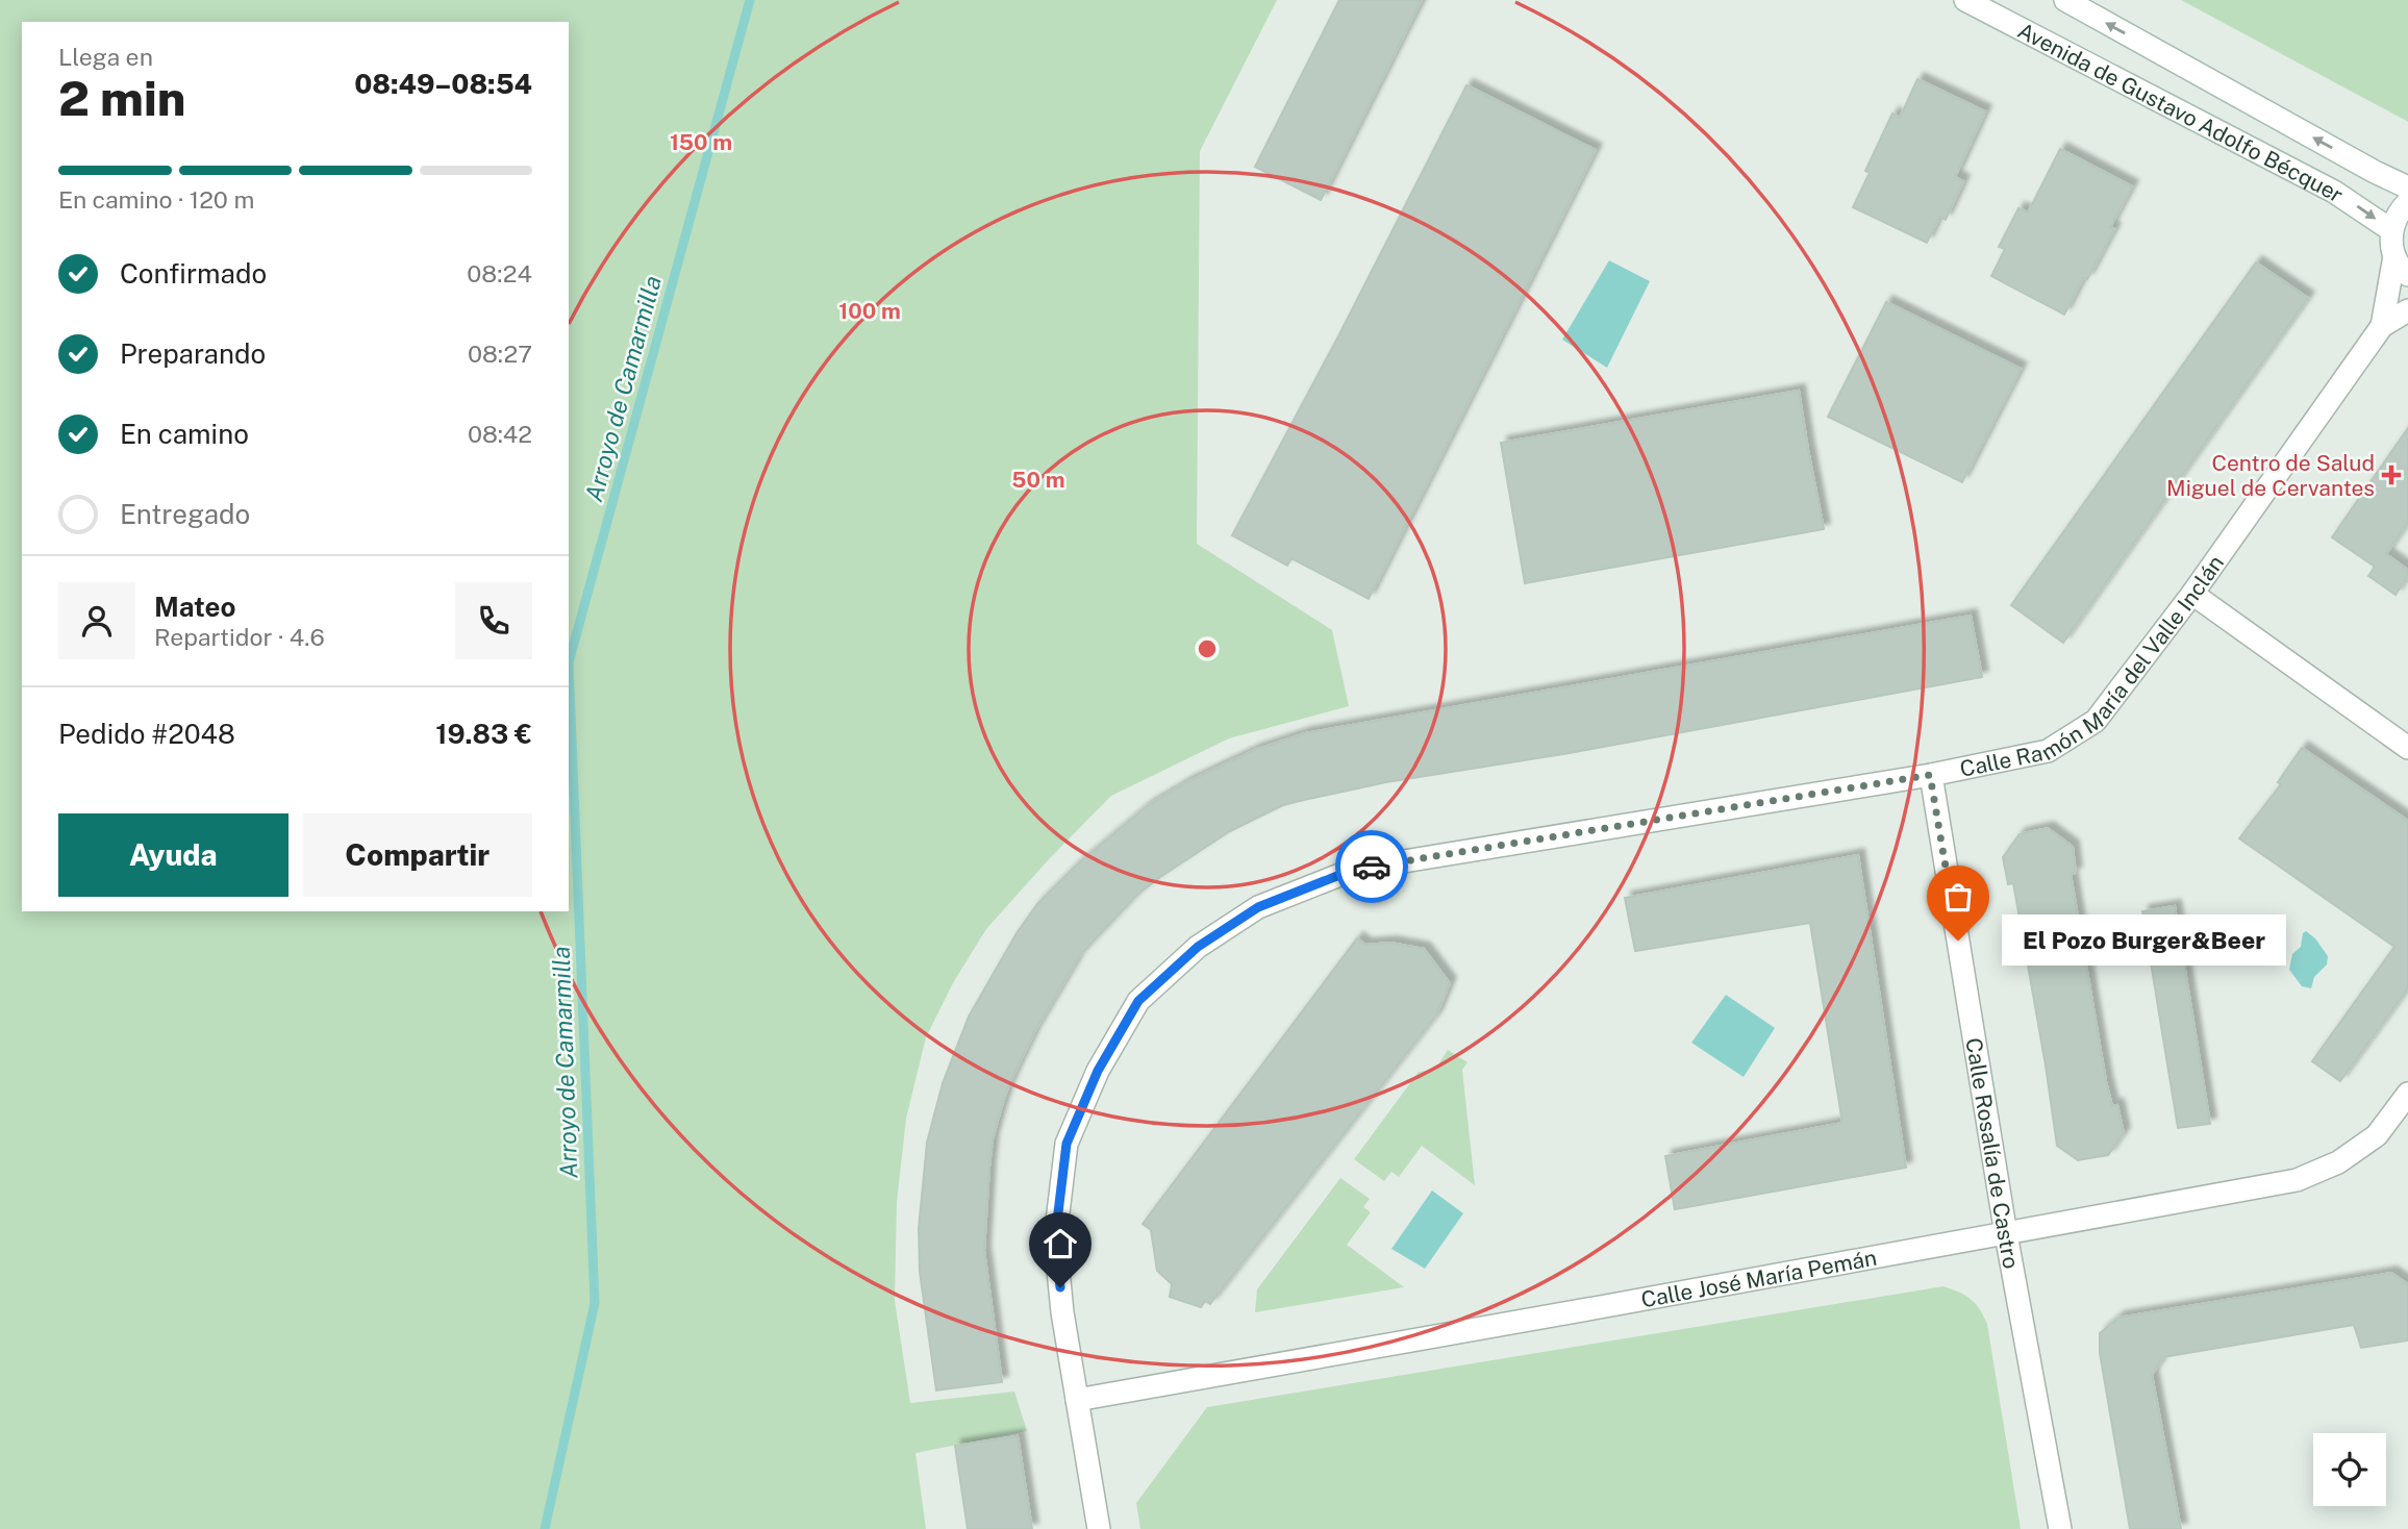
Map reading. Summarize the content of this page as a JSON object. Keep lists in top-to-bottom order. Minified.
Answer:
{"streets":{"street":["Avenida de Gustavo Adolfo Bécquer","Calle Ramón María del Valle Inclán","Calle Rosalía de Castro","Calle José María Pemán"]},"crossings":[["Avenida de Gustavo Adolfo Bécquer","Calle Ramón María del Valle Inclán"],["Calle Ramón María del Valle Inclán","Calle Rosalía de Castro"],["Calle Ramón María del Valle Inclán","Calle José María Pemán"],["Calle Rosalía de Castro","Calle José María Pemán"]],"water":["Arroyo de Camarmilla"],"places":{"health":["Centro de Salud Miguel de Cervantes"],"other":["El Pozo Burger&Beer"]},"page":{"heading":["2 min","Llega en","08:49–08:54"],"panel":["Mateo","Repartidor · 4.6","Pedido #2048","19.83 €"],"bar":"En camino · 120 m","list":[["Confirmado","08:24"],["Preparando","08:27"],["En camino","08:42"],"Entregado"],"buttons":["Ayuda","Compartir"],"bubble":"El Pozo Burger&Beer"},"rings":["150 m","100 m","50 m"]}
